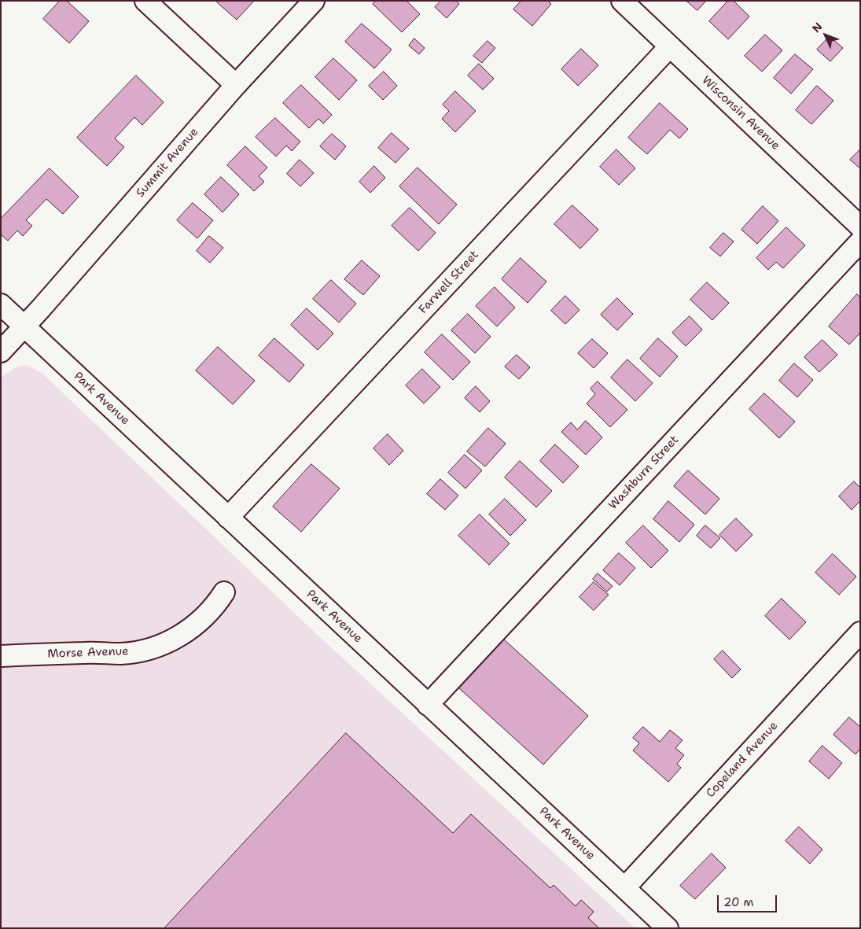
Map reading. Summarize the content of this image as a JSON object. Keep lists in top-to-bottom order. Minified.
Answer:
{"streets":{"street":["Wisconsin Avenue","Summit Avenue","Farwell Street","Park Avenue","Washburn Street","Morse Avenue","Copeland Avenue"]},"crossings":[["Wisconsin Avenue","Farwell Street"],["Summit Avenue","Park Avenue"],["Farwell Street","Park Avenue"],["Park Avenue","Washburn Street"],["Park Avenue","Copeland Avenue"]],"scale_bar":"20 m","north":"top left"}
